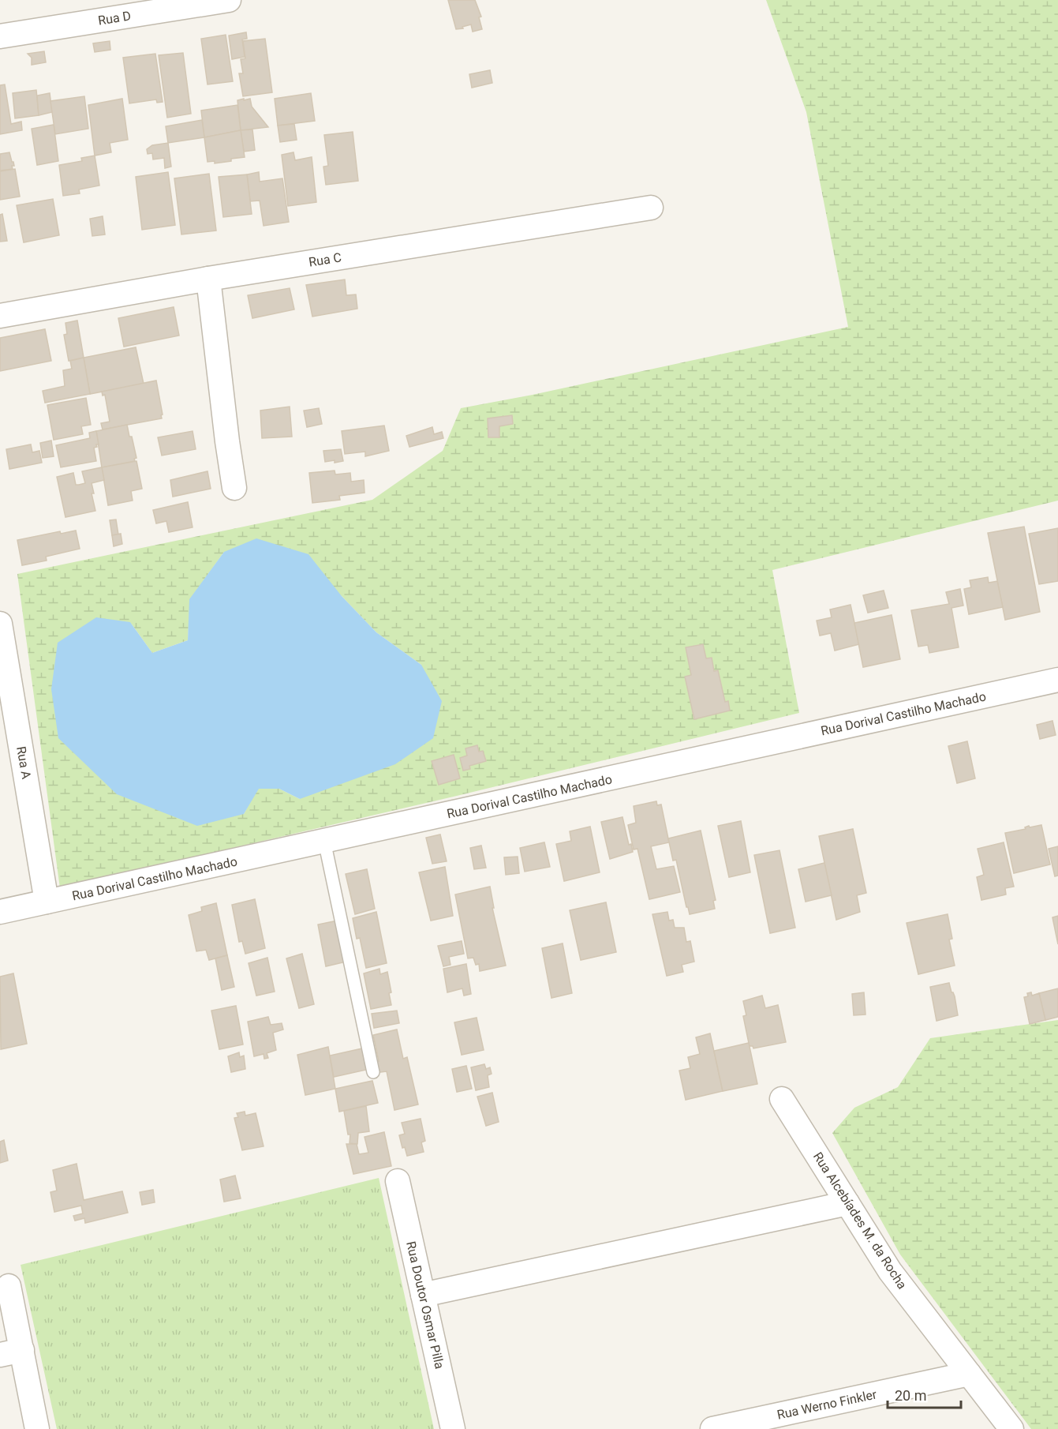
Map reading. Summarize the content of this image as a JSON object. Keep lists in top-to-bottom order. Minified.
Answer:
{"streets":{"street":["Rua D","Rua C","Rua Dorival Castilho Machado","Rua A","Rua Alcebíades M. da Rocha","Rua Doutor Osmar Pilla","Rua Werno Finkler"]},"crossings":[["Rua Dorival Castilho Machado","Rua A"],["Rua Alcebíades M. da Rocha","Rua Werno Finkler"]],"scale_bar":"20 m"}
